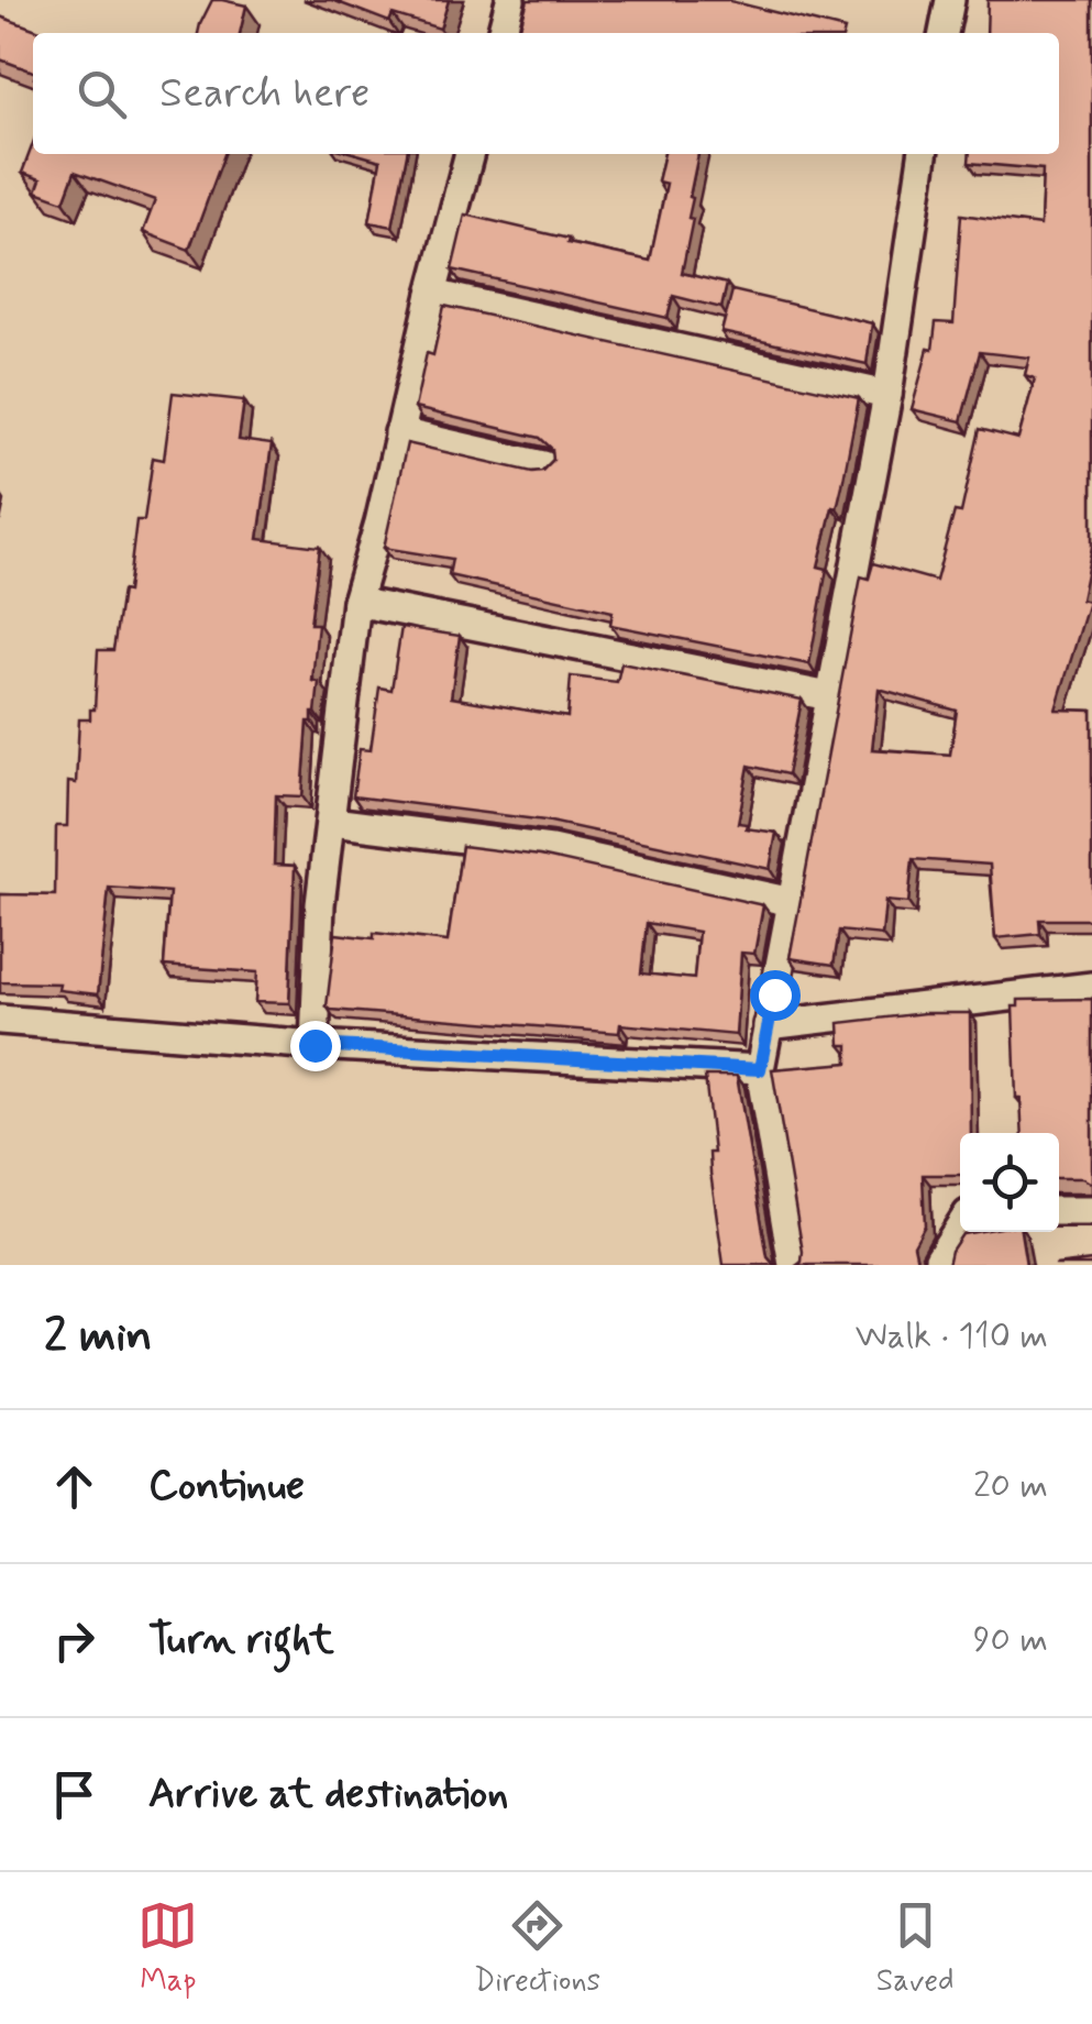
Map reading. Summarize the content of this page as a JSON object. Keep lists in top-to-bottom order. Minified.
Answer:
{"page":{"search":"Search here","heading":["2 min","Walk · 110 m"],"list":[["Continue","20 m"],["Turn right","90 m"],"Arrive at destination"],"nav":["Map","Directions","Saved"]}}
